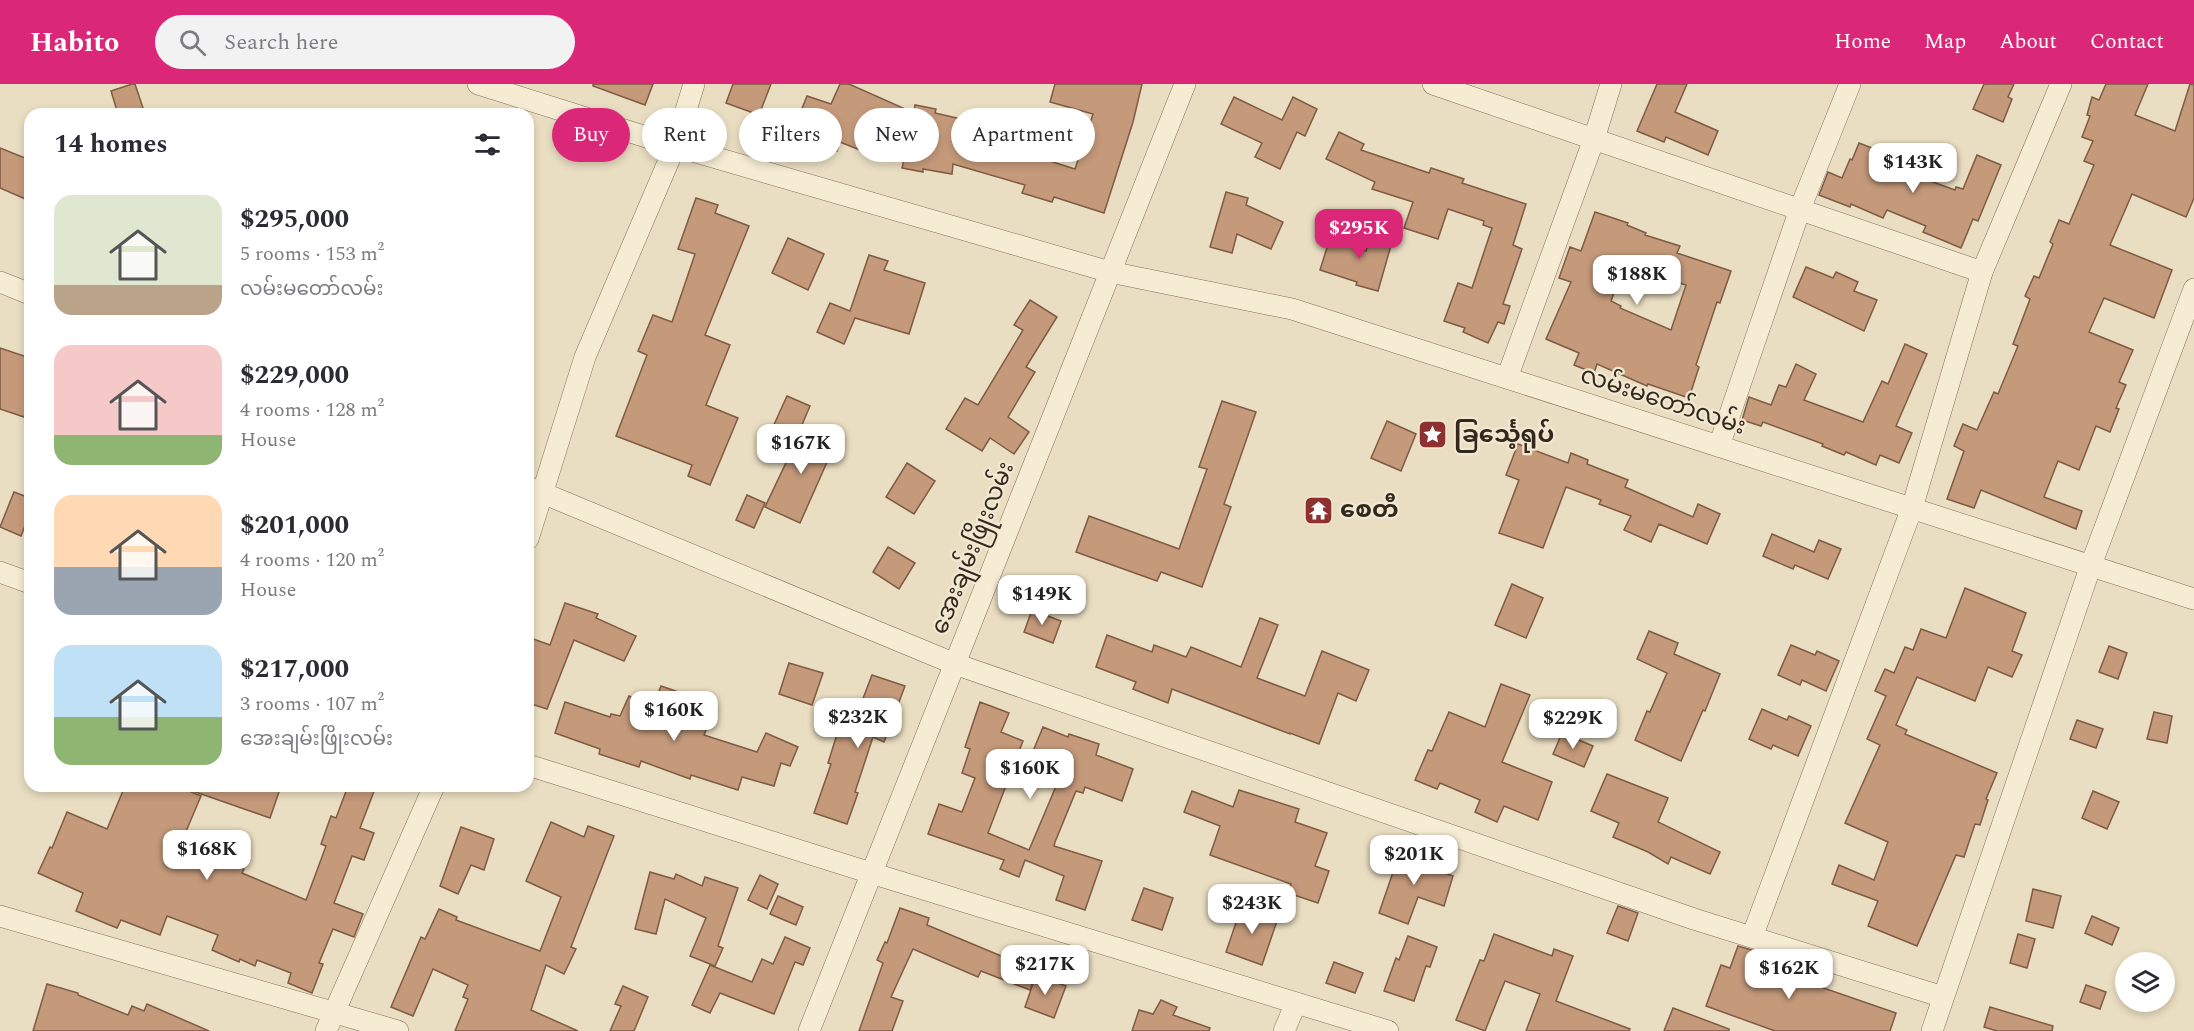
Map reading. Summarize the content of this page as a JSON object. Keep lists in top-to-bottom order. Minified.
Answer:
{"streets":{"street":["လမ်းမတော်လမ်း","အေးချမ်းဖြိုးလမ်း"]},"crossings":[["လမ်းမတော်လမ်း","အေးချမ်းဖြိုးလမ်း"]],"places":{"place":["ခြင်္သေ့ရုပ်"],"temple":["စေတီ"]},"page":{"header":"Habito","search":"Search here","nav":["Home","Map","About","Contact"],"chip":["Buy","Rent","Filters","New","Apartment"],"heading":"14 homes","price":["$143K","$295K","$188K","$167K","$149K","$160K","$232K","$229K","$160K","$168K","$201K","$243K","$217K","$162K"],"list":[{"name":"$295,000","note":"5 rooms · 153 m² · လမ်းမတော်လမ်း"},{"name":"$229,000","note":"4 rooms · 128 m² · House"},{"name":"$201,000","note":"4 rooms · 120 m² · House"},{"name":"$217,000","note":"3 rooms · 107 m² · အေးချမ်းဖြိုးလမ်း"}]}}
